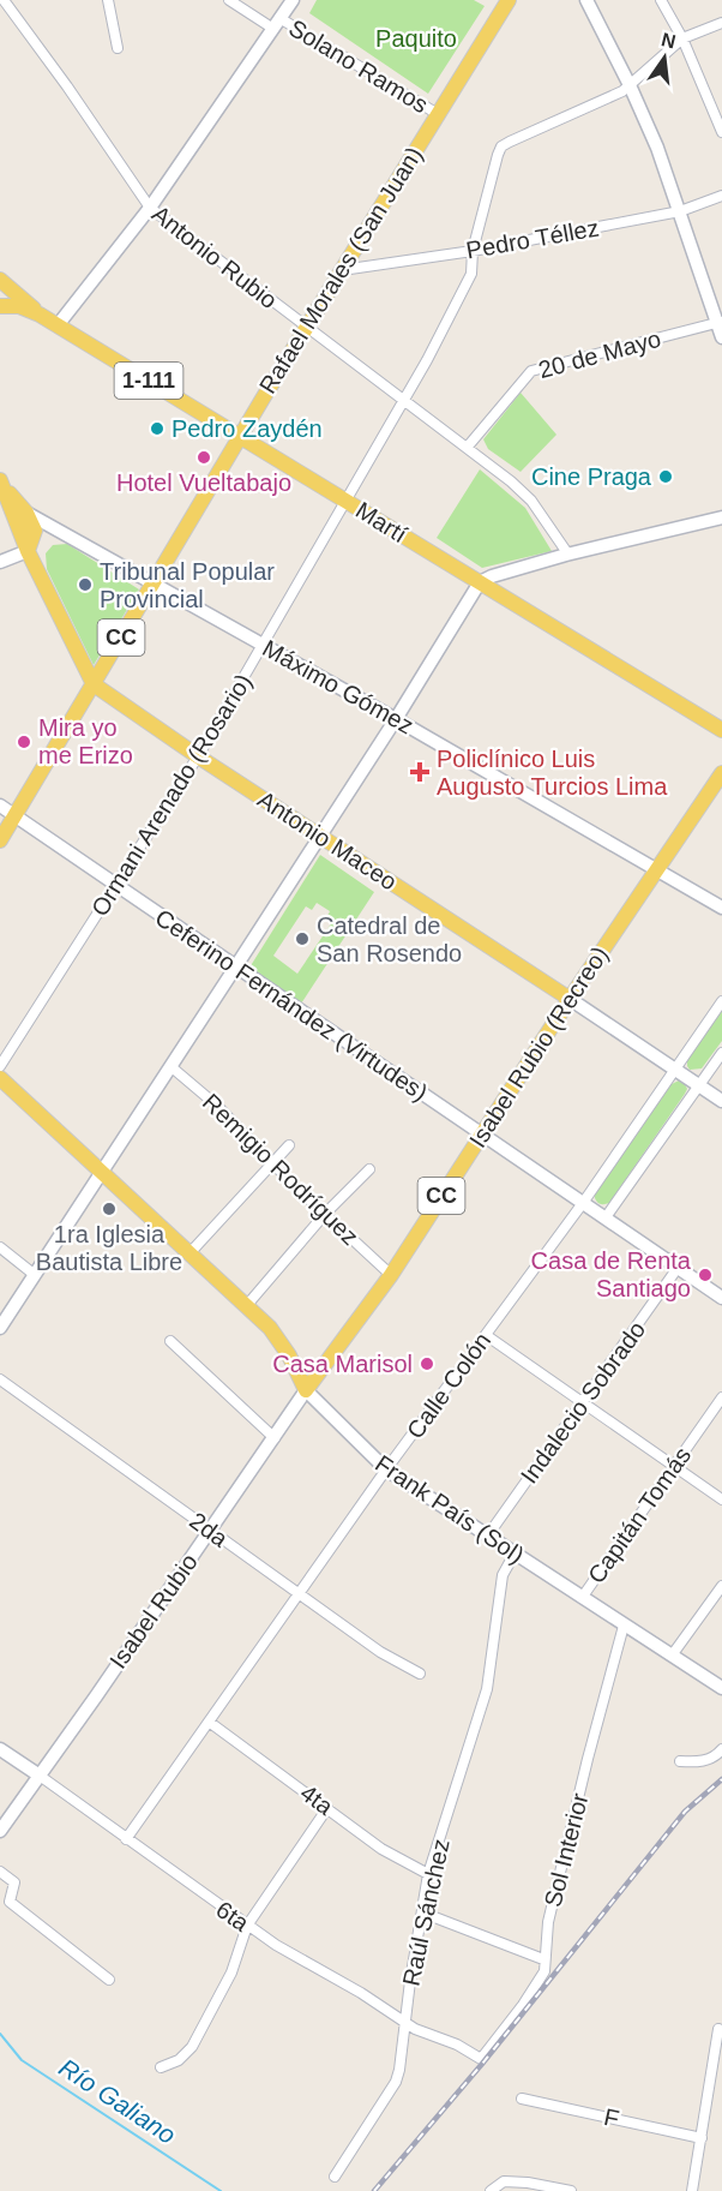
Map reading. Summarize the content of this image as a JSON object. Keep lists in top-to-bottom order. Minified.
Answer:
{"streets":{"main road":["Rafael Morales (San Juan)","1-111","Martí","CC","Antonio Maceo","Isabel Rubio (Recreo)","Frank País (Sol)"],"street":["Solano Ramos","Pedro Téllez","Antonio Rubio","20 de Mayo","Máximo Gómez","Ormani Arenado (Rosario)","Ceferino Fernández (Virtudes)","Remigio Rodríguez","Calle Colón","Indalecio Sobrado","Capitán Tomás","2da","Isabel Rubio","4ta","Sol Interior","Raúl Sánchez","6ta","F"]},"crossings":[["Solano Ramos","Rafael Morales (San Juan)"],["Pedro Téllez","Rafael Morales (San Juan)"],["Pedro Téllez","Ormani Arenado (Rosario)"],["Antonio Rubio","Rafael Morales (San Juan)"],["Antonio Rubio","20 de Mayo"],["Antonio Rubio","Ormani Arenado (Rosario)"],["Rafael Morales (San Juan)","Martí"],["Rafael Morales (San Juan)","Máximo Gómez"],["Rafael Morales (San Juan)","Antonio Maceo"],["Rafael Morales (San Juan)","Ceferino Fernández (Virtudes)"],["1-111","Martí"],["Martí","Ormani Arenado (Rosario)"],["Máximo Gómez","Ormani Arenado (Rosario)"],["Máximo Gómez","Antonio Maceo"],["Máximo Gómez","Isabel Rubio (Recreo)"],["Ormani Arenado (Rosario)","Antonio Maceo"],["Ormani Arenado (Rosario)","Ceferino Fernández (Virtudes)"],["Antonio Maceo","Isabel Rubio (Recreo)"],["Antonio Maceo","Calle Colón"],["Ceferino Fernández (Virtudes)","Isabel Rubio (Recreo)"],["Ceferino Fernández (Virtudes)","Calle Colón"],["Isabel Rubio (Recreo)","Remigio Rodríguez"],["Isabel Rubio (Recreo)","Frank País (Sol)"],["Isabel Rubio (Recreo)","Isabel Rubio"],["Calle Colón","Frank País (Sol)"],["Calle Colón","2da"],["Calle Colón","4ta"],["Calle Colón","6ta"],["Indalecio Sobrado","Frank País (Sol)"],["Frank País (Sol)","Capitán Tomás"],["Frank País (Sol)","Isabel Rubio"],["Frank País (Sol)","Sol Interior"],["Frank País (Sol)","Raúl Sánchez"],["2da","Isabel Rubio"],["Isabel Rubio","6ta"],["4ta","Raúl Sánchez"],["Sol Interior","6ta"],["Raúl Sánchez","6ta"]],"water":["Río Galiano"],"parks":["Paquito"],"places":{"other":["Pedro Zaydén","Hotel Vueltabajo","Cine Praga","Tribunal Popular Provincial","Mira yo me Erizo","Catedral de San Rosendo","1ra Iglesia Bautista Libre","Casa de Renta Santiago","Casa Marisol"],"health":["Policlínico Luis Augusto Turcios Lima"]},"north":"top"}
